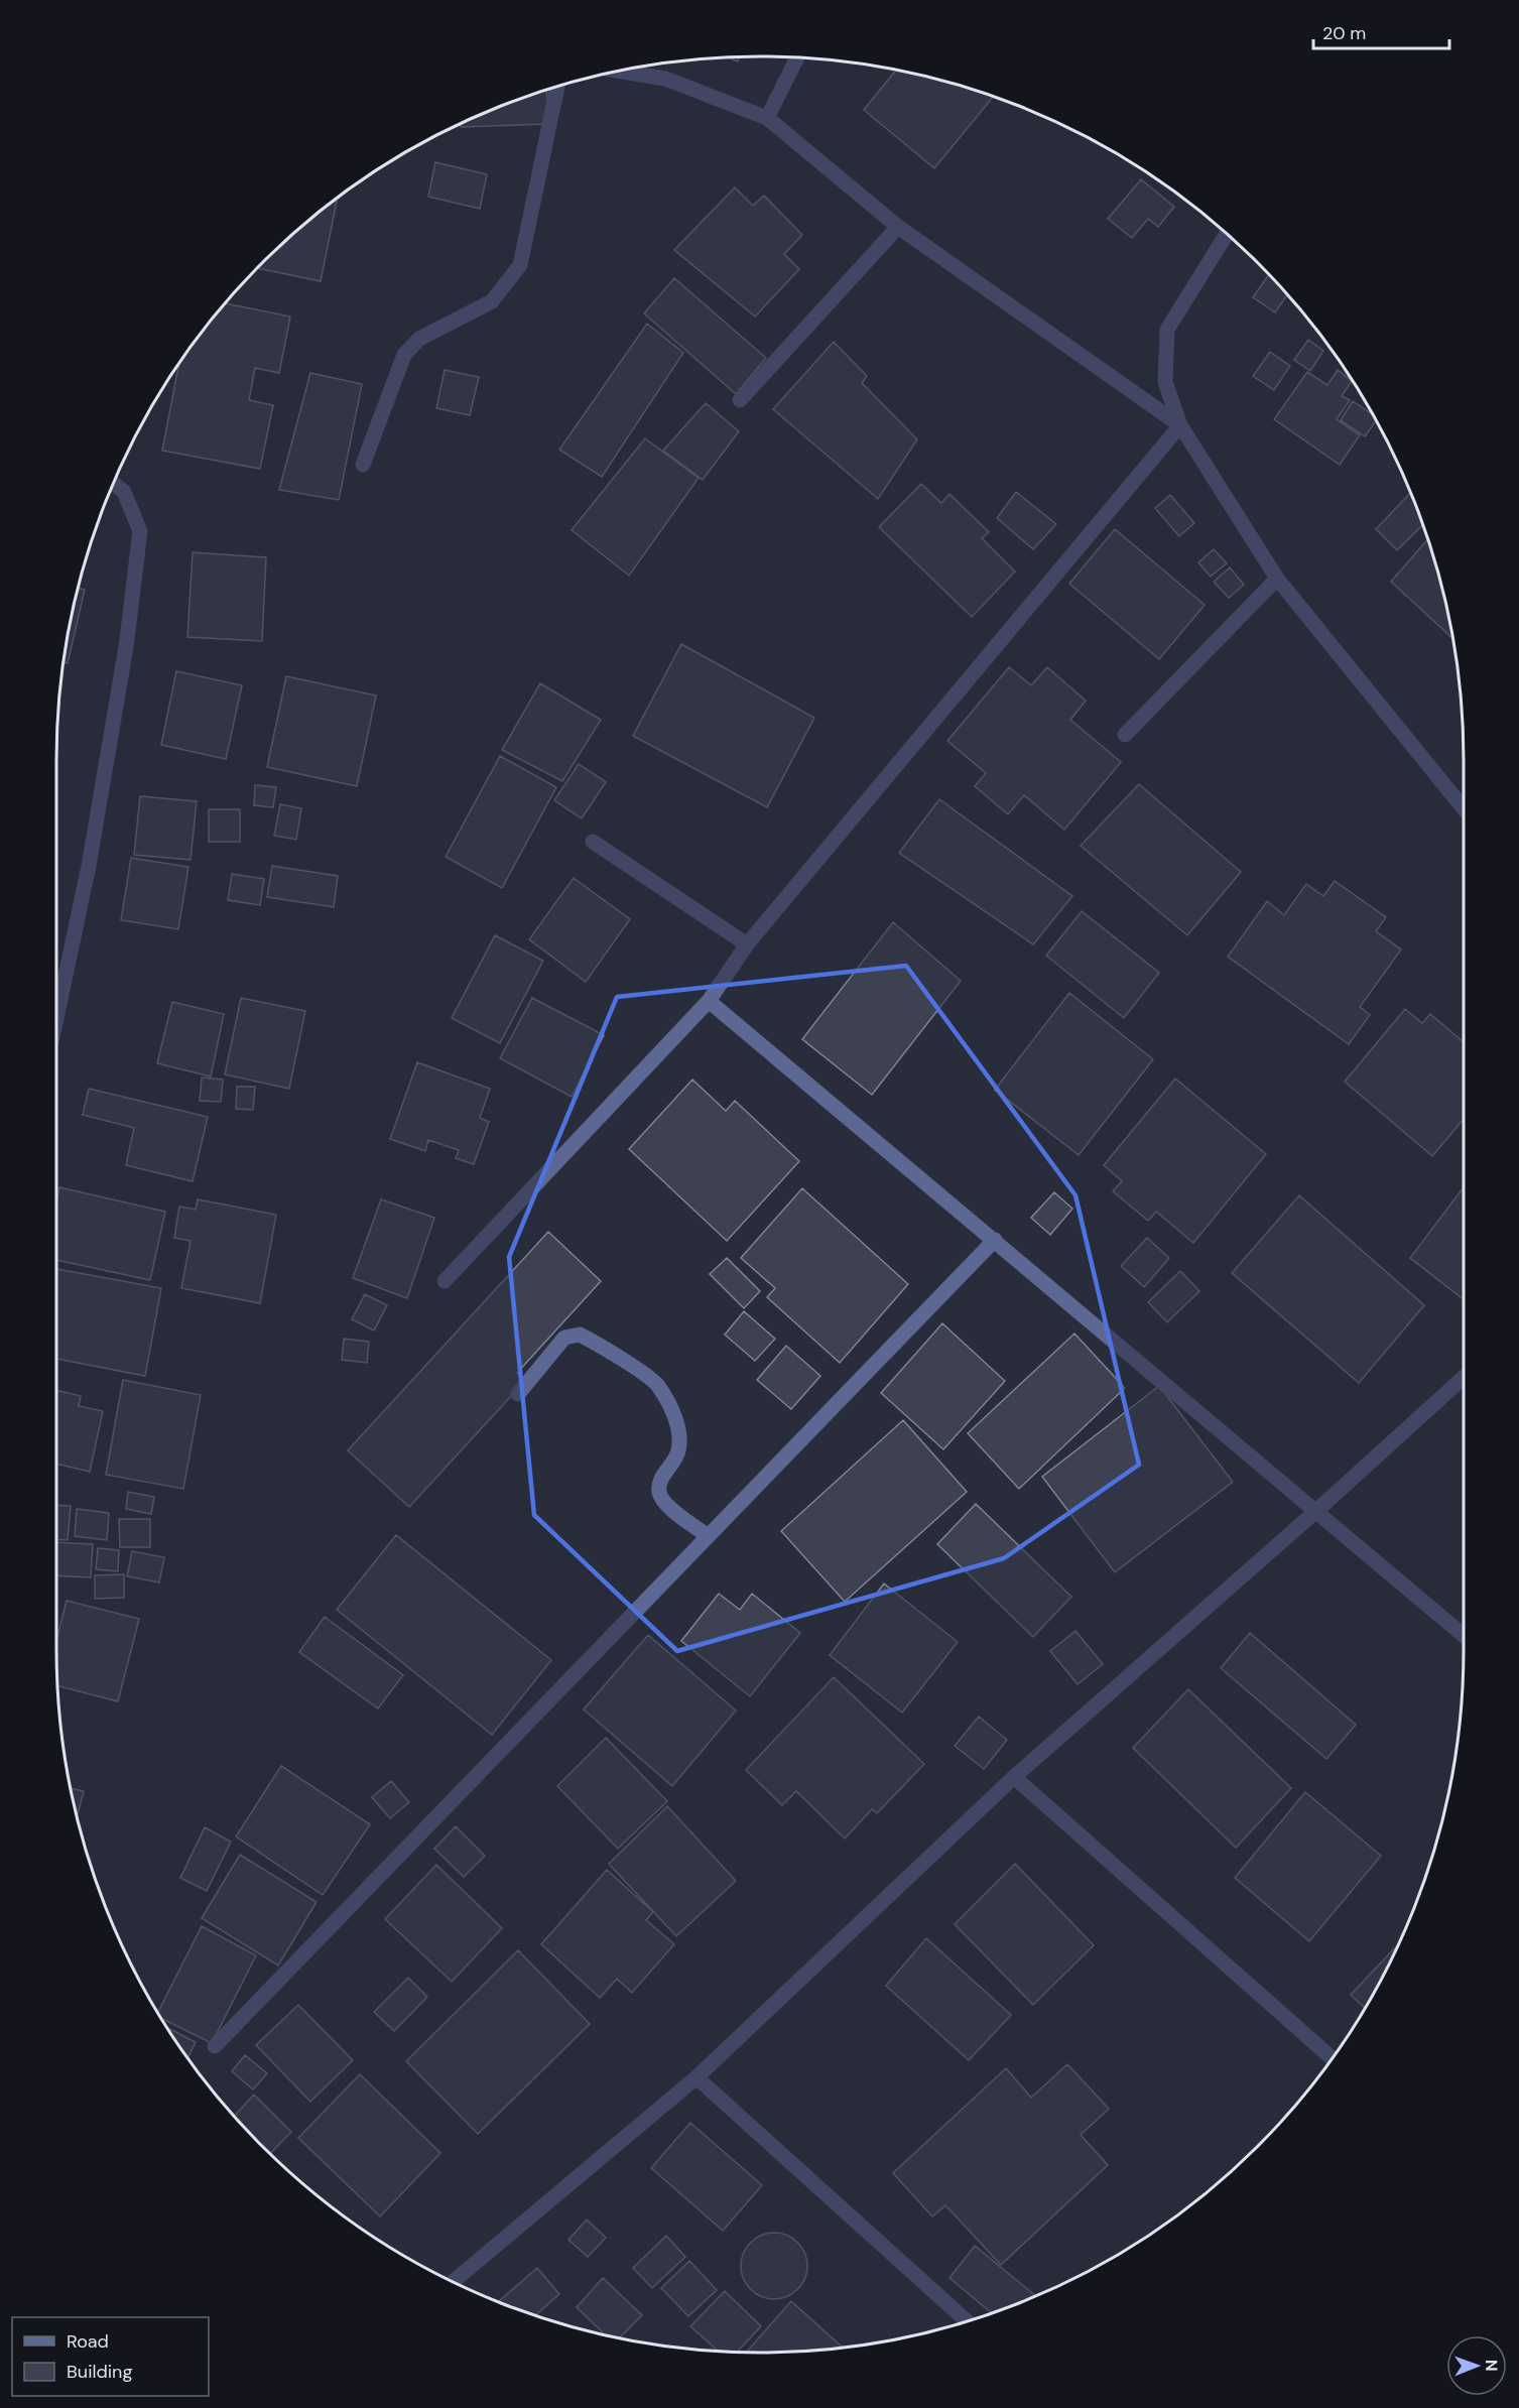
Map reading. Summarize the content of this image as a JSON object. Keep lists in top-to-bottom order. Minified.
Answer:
{"legend":["Road","Building"],"scale_bar":"20 m","north":"right"}
